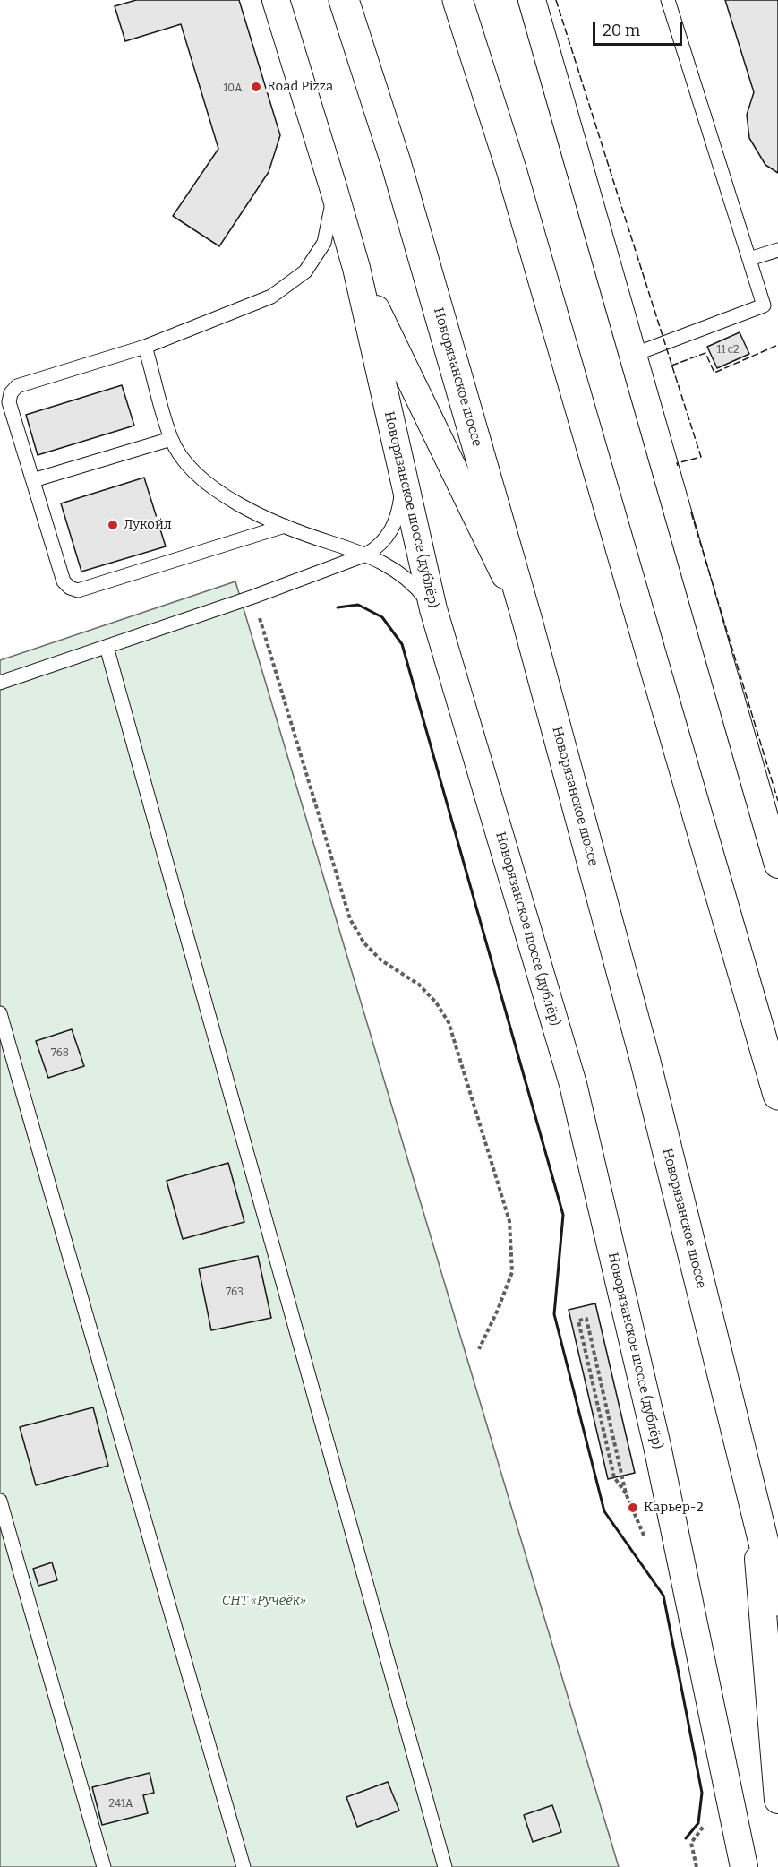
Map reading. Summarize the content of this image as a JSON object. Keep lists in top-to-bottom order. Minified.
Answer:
{"streets":{"highway":["Новорязанское шоссе"],"street":["Новорязанское шоссе (дублёр)"]},"parks":["СНТ «Ручеёк»"],"places":["Road Pizza","Лукойл","Карьер-2"],"house_numbers":["10А","11 с2","768","763","241А"],"scale_bar":"20 m"}
